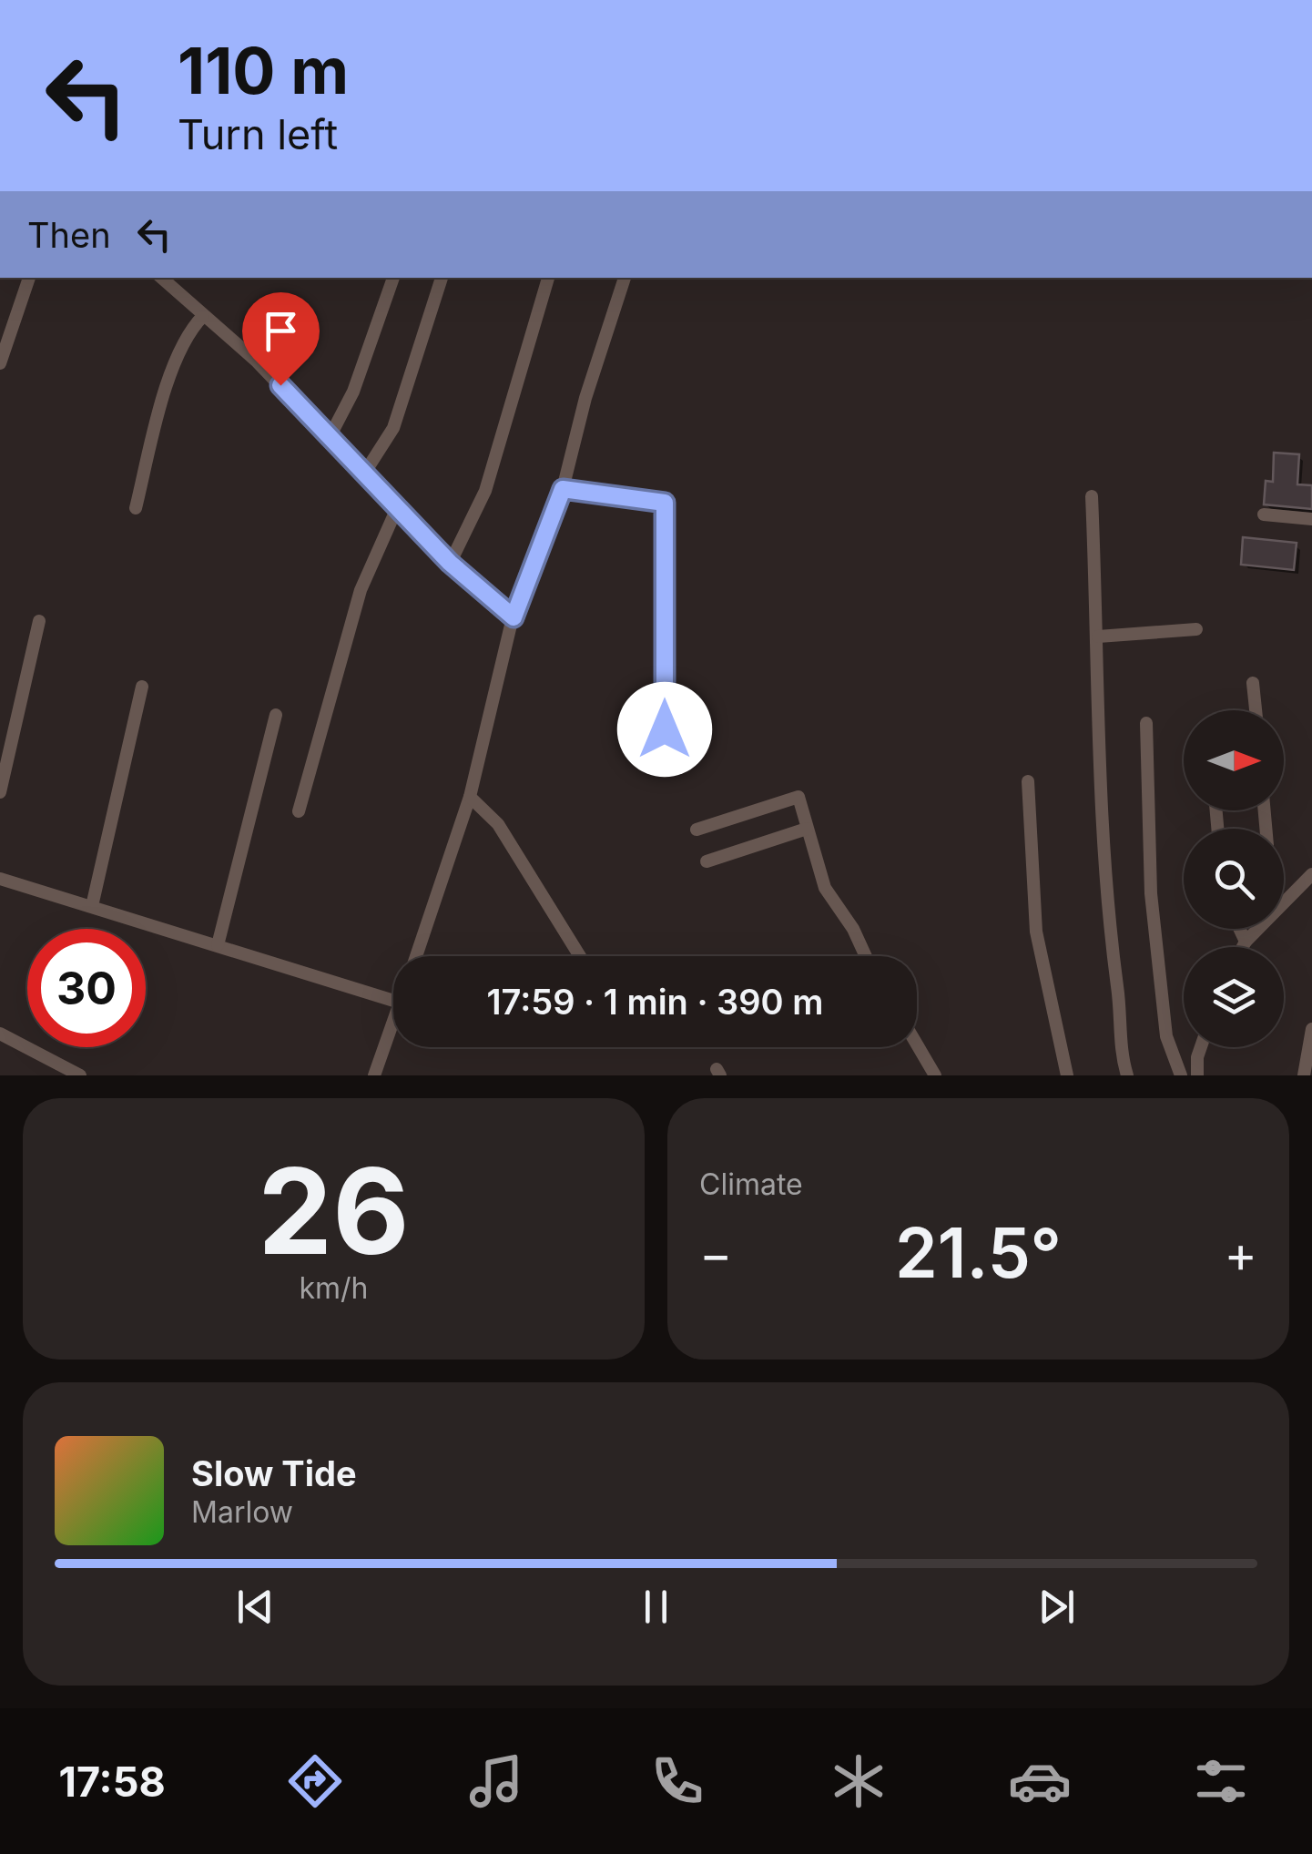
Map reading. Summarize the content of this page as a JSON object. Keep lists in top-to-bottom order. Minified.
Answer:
{"north":"right","page":{"turn":["110 m","Turn left"],"then":"Then","limit":"30","trip":"17:59 · 1 min · 390 m","tile":[["26","km/h"],"Climate"],"heat":["−","21.5°","+"],"song":["Slow Tide","Marlow"],"tabs":"17:58"}}
